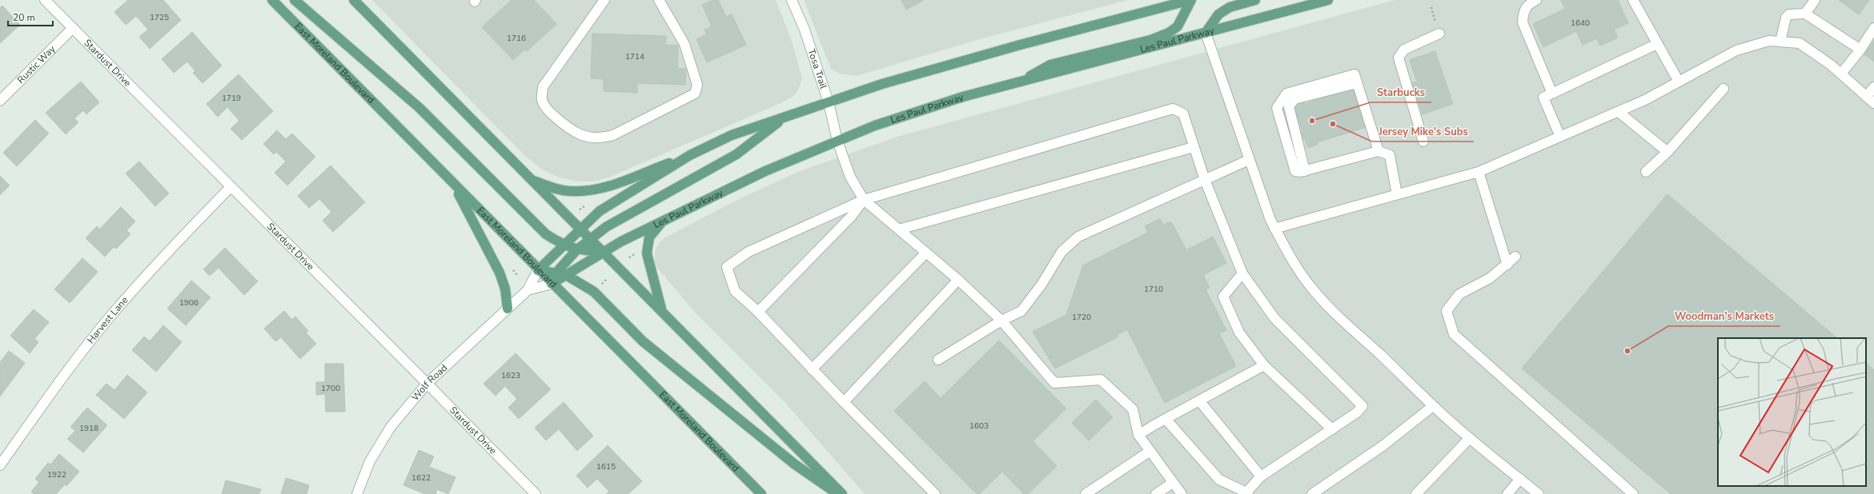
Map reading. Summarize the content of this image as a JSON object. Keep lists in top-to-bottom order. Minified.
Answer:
{"streets":{"main road":["Les Paul Parkway","East Moreland Boulevard"],"street":["Stardust Drive","Rustic Way","Tosa Trail","Harvest Lane","Wolf Road"]},"crossings":[["Les Paul Parkway","East Moreland Boulevard"],["Les Paul Parkway","Tosa Trail"],["Les Paul Parkway","Wolf Road"],["East Moreland Boulevard","Wolf Road"],["Stardust Drive","Rustic Way"],["Stardust Drive","Harvest Lane"],["Stardust Drive","Wolf Road"]],"places":["Starbucks","Jersey Mike's Subs","Woodman's Markets"],"house_numbers":["1725","1640","1716","1714","1719","1710","1906","1720","1623","1700","1603","1918","1615","1922","1622"],"scale_bar":"20 m"}
